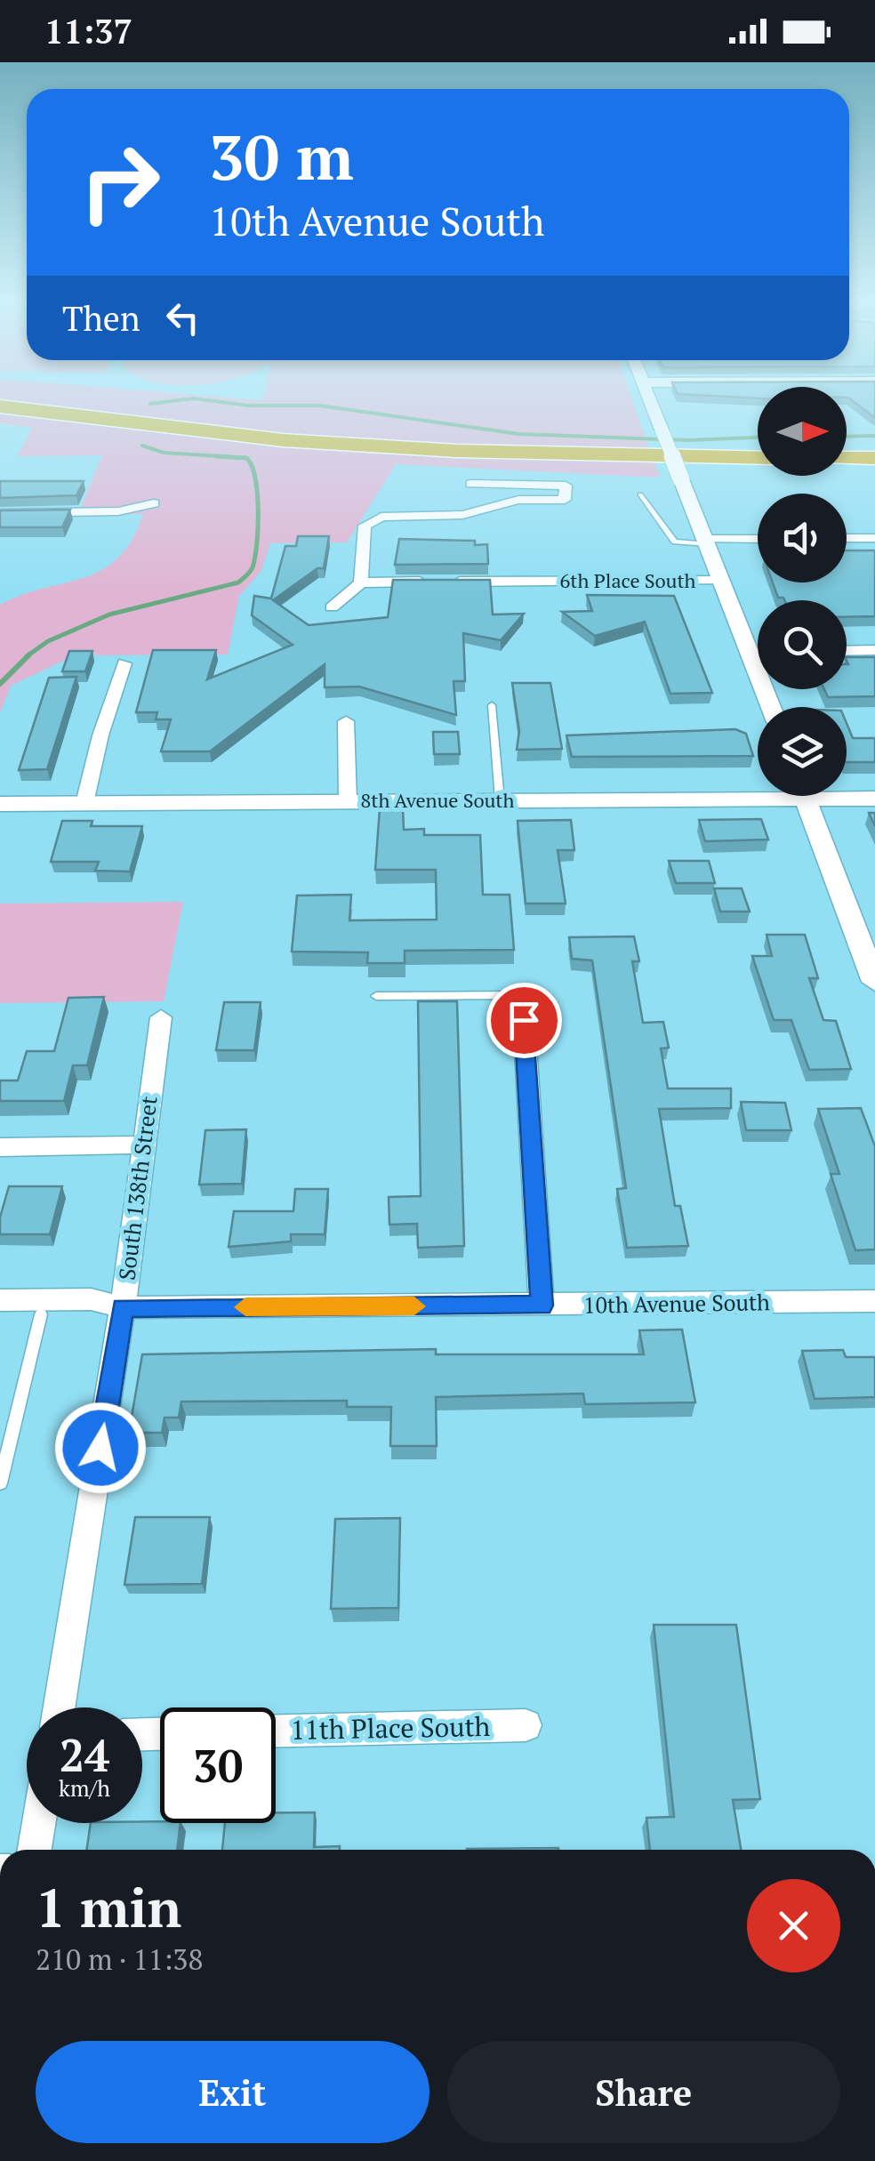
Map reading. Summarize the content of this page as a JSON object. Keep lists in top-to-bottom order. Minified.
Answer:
{"streets":{"street":["6th Place South","8th Avenue South","South 138th Street","10th Avenue South","11th Place South"]},"crossings":[["South 138th Street","10th Avenue South"]],"north":"right","page":{"status":"11:37","turn":["30 m","10th Avenue South"],"then":"Then","speed":"24 km/h","limit":"30","heading":["1 min","210 m · 11:38"],"buttons":["Exit","Share"]}}
